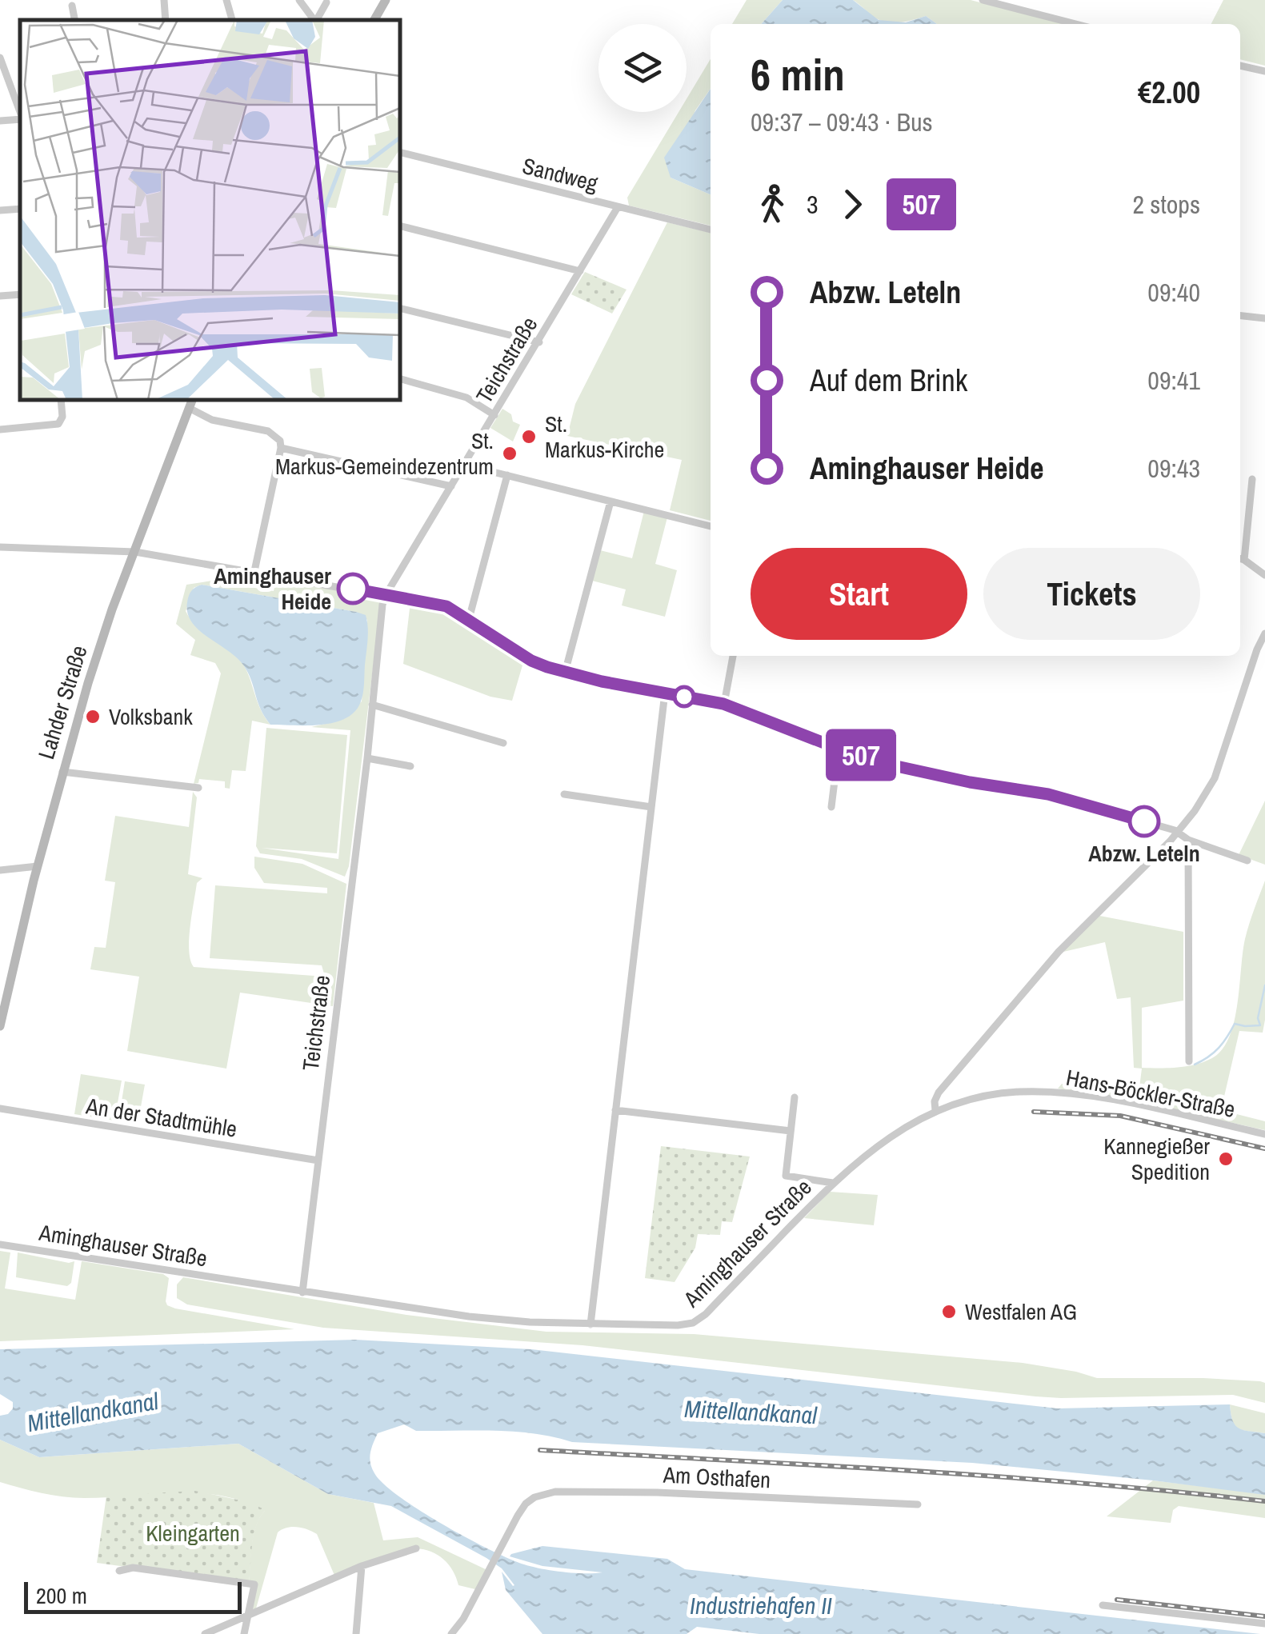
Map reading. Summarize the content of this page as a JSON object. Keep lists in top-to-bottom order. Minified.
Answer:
{"streets":{"street":["Sandweg","Teichstraße","Lahder Straße","Hans-Böckler-Straße","An der Stadtmühle","Aminghauser Straße","Am Osthafen"]},"crossings":[["Sandweg","Teichstraße"],["Teichstraße","An der Stadtmühle"],["Teichstraße","Aminghauser Straße"],["Hans-Böckler-Straße","Aminghauser Straße"]],"water":["Mittellandkanal","Industriehafen II"],"parks":["Kleingarten"],"places":["St. Markus-Kirche","St. Markus-Gemeindezentrum","Aminghauser Heide","Volksbank","Abzw. Leteln","Kannegießer Spedition","Westfalen AG"],"lines":["bus line 507"],"scale_bar":"200 m","page":{"on_map":"507","heading":["6 min","09:37 – 09:43 · Bus","€2.00"],"legs":["3","507","2 stops"],"list":[{"name":"Abzw. Leteln","value":"09:40"},{"name":"Auf dem Brink","value":"09:41"},{"name":"Aminghauser Heide","value":"09:43"}],"buttons":["Start","Tickets"],"scale":"200 m"}}
